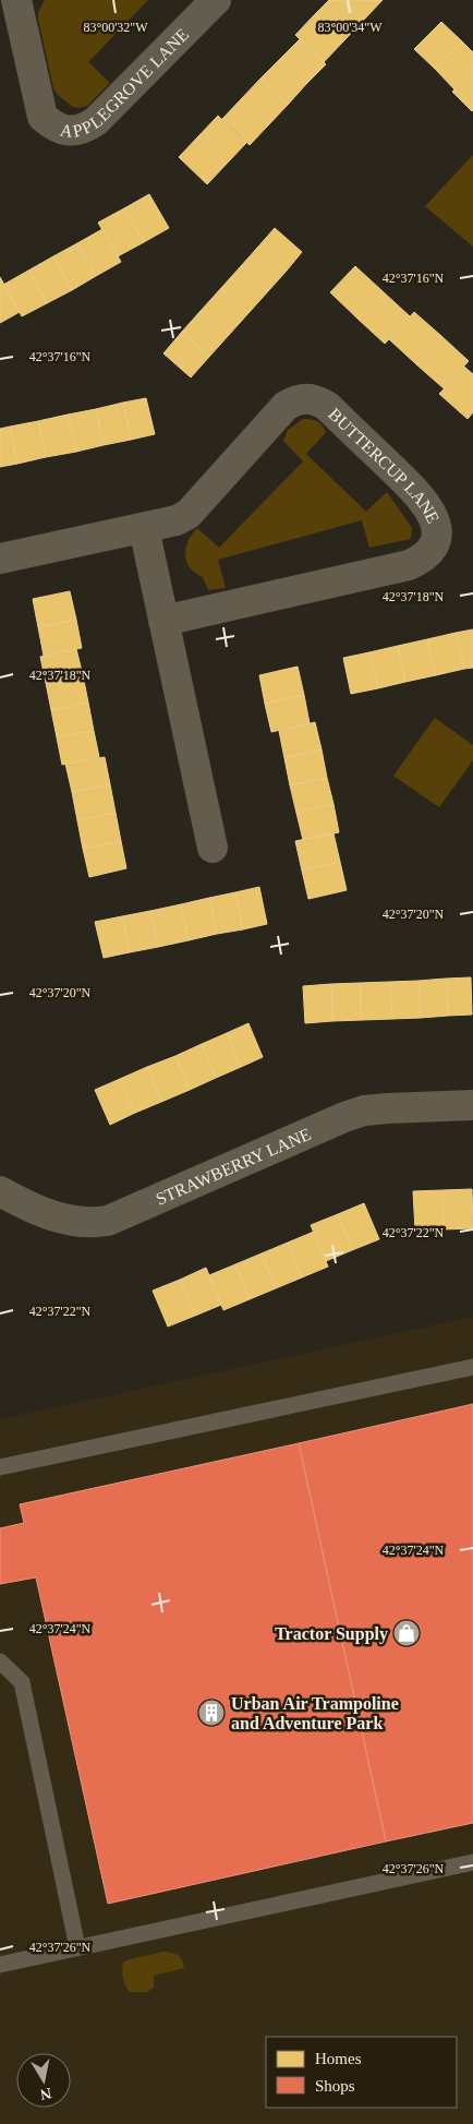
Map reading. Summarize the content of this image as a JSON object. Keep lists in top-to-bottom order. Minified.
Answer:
{"streets":{"street":["APPLEGROVE LANE","BUTTERCUP LANE","STRAWBERRY LANE"]},"places":{"shop":["Tractor Supply"],"building":["Urban Air Trampoline and Adventure Park"]},"legend":["Homes","Shops"],"north":"bottom","coordinates":["83°00'32\"W","83°00'34\"W","42°37'16\"N","42°37'18\"N","42°37'20\"N","42°37'22\"N","42°37'24\"N","42°37'26\"N"]}
